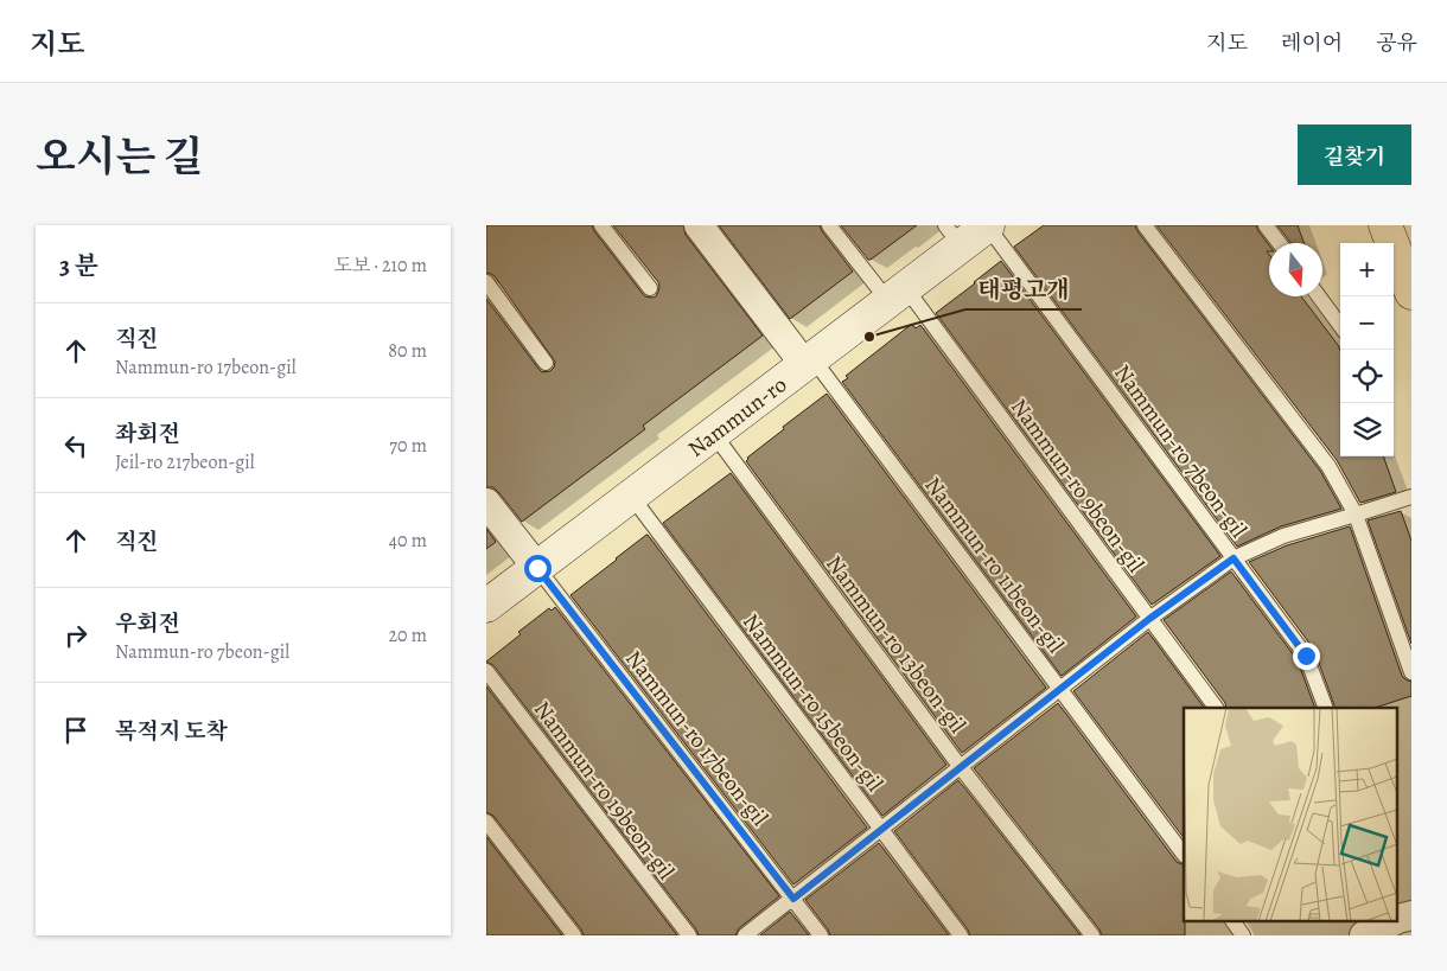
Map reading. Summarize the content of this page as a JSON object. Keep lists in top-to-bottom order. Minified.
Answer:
{"streets":{"main road":["Nammun-ro"],"lane":["Nammun-ro 7beon-gil","Nammun-ro 9beon-gil","Nammun-ro 11beon-gil","Nammun-ro 13beon-gil","Nammun-ro 15beon-gil","Nammun-ro 17beon-gil","Nammun-ro 19beon-gil"]},"crossings":[["Nammun-ro","Nammun-ro 7beon-gil"],["Nammun-ro","Nammun-ro 9beon-gil"],["Nammun-ro","Nammun-ro 11beon-gil"],["Nammun-ro","Nammun-ro 13beon-gil"],["Nammun-ro","Nammun-ro 15beon-gil"],["Nammun-ro","Nammun-ro 17beon-gil"]],"places":["태평고개"],"north":"bottom","page":{"header":"지도","nav":["지도","레이어","공유"],"title":"오시는 길","buttons":"길찾기","heading":["3 분","도보 · 210 m"],"map_buttons":["+","−"],"list":[["직진","Nammun-ro 17beon-gil","80 m"],["좌회전","Jeil-ro 217beon-gil","70 m"],["직진","40 m"],["우회전","Nammun-ro 7beon-gil","20 m"],"목적지 도착"]}}
